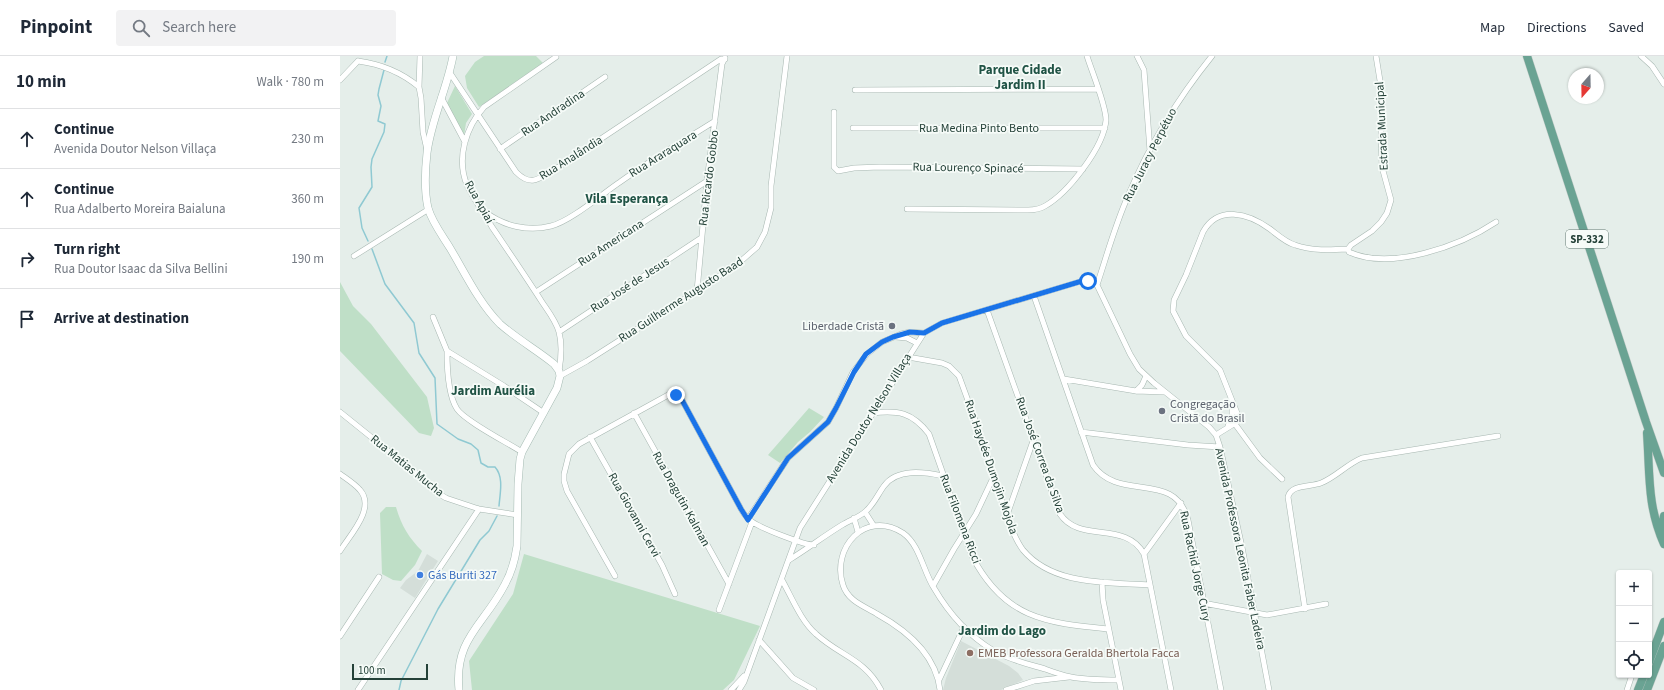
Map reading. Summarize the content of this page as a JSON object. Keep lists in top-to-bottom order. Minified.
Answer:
{"streets":{"main road":["SP-332"],"street":["Rua Andradina","Estrada Municipal","Rua Medina Pinto Bento","Rua Araraquara","Rua Juracy Perpétuo","Rua Analândia","Rua Lourenço Spinacé","Rua Ricardo Gobbo","Rua Apiaí","Rua Americana","Rua José de Jesus","Rua Guilherme Augusto Baad","Avenida Doutor Nelson Villaça","Rua José Correa da Silva","Rua Matias Mucha","Rua Haydée Dumojin Mojola","Rua Dragutin Kalman","Rua Giovanni Cervi","Rua Filomena Ricci","Avenida Professora Leonita Faber Ladeira","Rua Rachid Jorge Cury"]},"crossings":[["Rua Andradina","Rua Analândia"],["Rua Araraquara","Rua Ricardo Gobbo"],["Rua Araraquara","Rua Apiaí"],["Rua Juracy Perpétuo","Avenida Doutor Nelson Villaça"],["Rua Juracy Perpétuo","Avenida Professora Leonita Faber Ladeira"],["Rua Analândia","Rua Ricardo Gobbo"],["Rua Analândia","Rua Apiaí"],["Rua Ricardo Gobbo","Rua Americana"],["Rua Ricardo Gobbo","Rua José de Jesus"],["Rua Ricardo Gobbo","Rua Guilherme Augusto Baad"],["Rua Apiaí","Rua Americana"],["Rua Apiaí","Rua José de Jesus"],["Rua Apiaí","Rua Guilherme Augusto Baad"],["Avenida Doutor Nelson Villaça","Rua José Correa da Silva"],["Avenida Doutor Nelson Villaça","Rua Haydée Dumojin Mojola"],["Avenida Doutor Nelson Villaça","Rua Filomena Ricci"],["Avenida Doutor Nelson Villaça","Avenida Professora Leonita Faber Ladeira"],["Avenida Doutor Nelson Villaça","Rua Rachid Jorge Cury"]],"districts":["Parque Cidade Jardim II","Vila Esperança","Jardim Aurélia","Jardim do Lago"],"places":["Liberdade Cristã","Congregação Cristã do Brasil","Gás Buriti 327","EMEB Professora Geralda Bhertola Facca"],"scale_bar":"100 m","north":"bottom","page":{"header":"Pinpoint","search":"Search here","nav":["Map","Directions","Saved"],"heading":["10 min","Walk · 780 m"],"list":[["Continue","Avenida Doutor Nelson Villaça","230 m"],["Continue","Rua Adalberto Moreira Baialuna","360 m"],["Turn right","Rua Doutor Isaac da Silva Bellini","190 m"],"Arrive at destination"],"map_buttons":["+","−"],"scale":"100 m"}}
